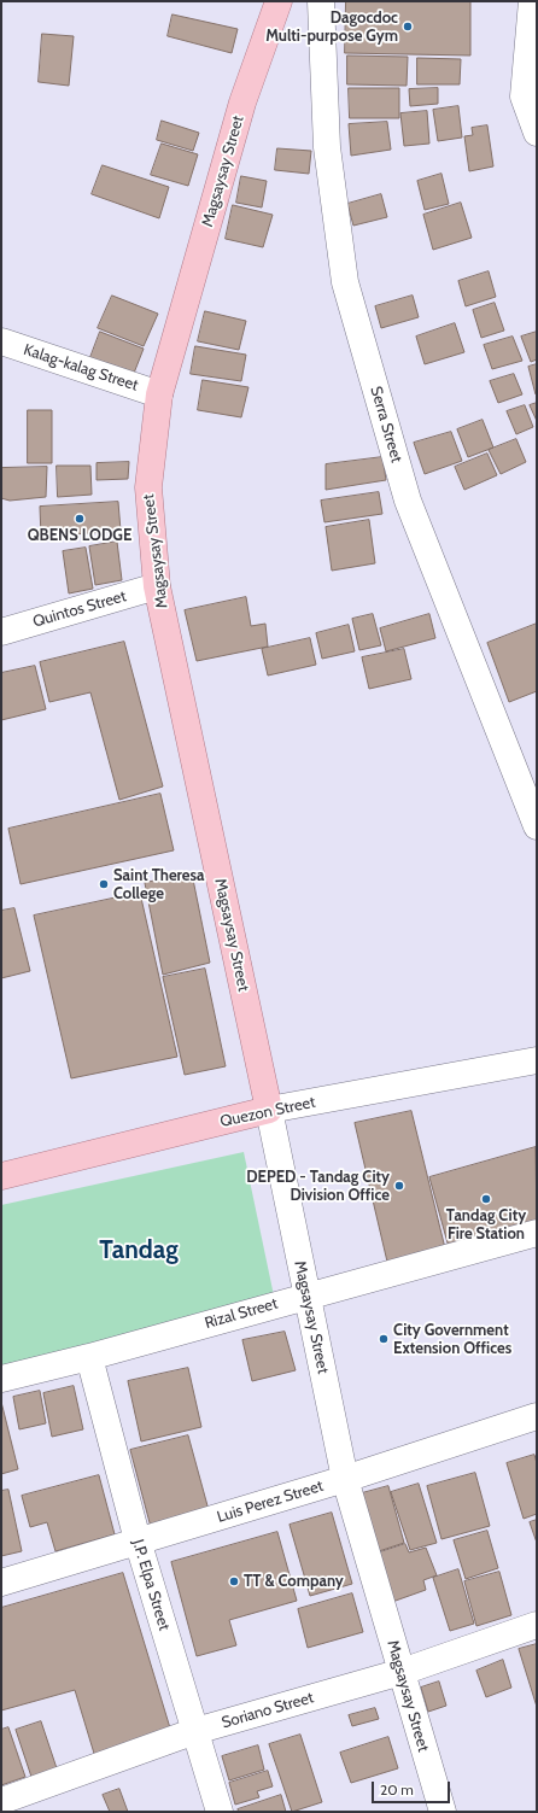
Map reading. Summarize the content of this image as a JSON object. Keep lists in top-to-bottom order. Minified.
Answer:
{"streets":{"main road":["Magsaysay Street","Quezon Street"],"street":["Kalag-kalag Street","Serra Street","Quintos Street","Rizal Street","Luis Perez Street","J.P. Elpa Street","Soriano Street"]},"crossings":[["Magsaysay Street","Kalag-kalag Street"],["Magsaysay Street","Quintos Street"],["Magsaysay Street","Quezon Street"],["Magsaysay Street","Rizal Street"],["Magsaysay Street","Luis Perez Street"],["Magsaysay Street","Soriano Street"],["Rizal Street","J.P. Elpa Street"],["Luis Perez Street","J.P. Elpa Street"],["J.P. Elpa Street","Soriano Street"]],"districts":["Tandag"],"places":["Dagocdoc Multi-purpose Gym","QBENS LODGE","Saint Theresa College","DEPED - Tandag City Division Office","Tandag City Fire Station","City Government Extension Offices","TT & Company"],"scale_bar":"20 m"}
